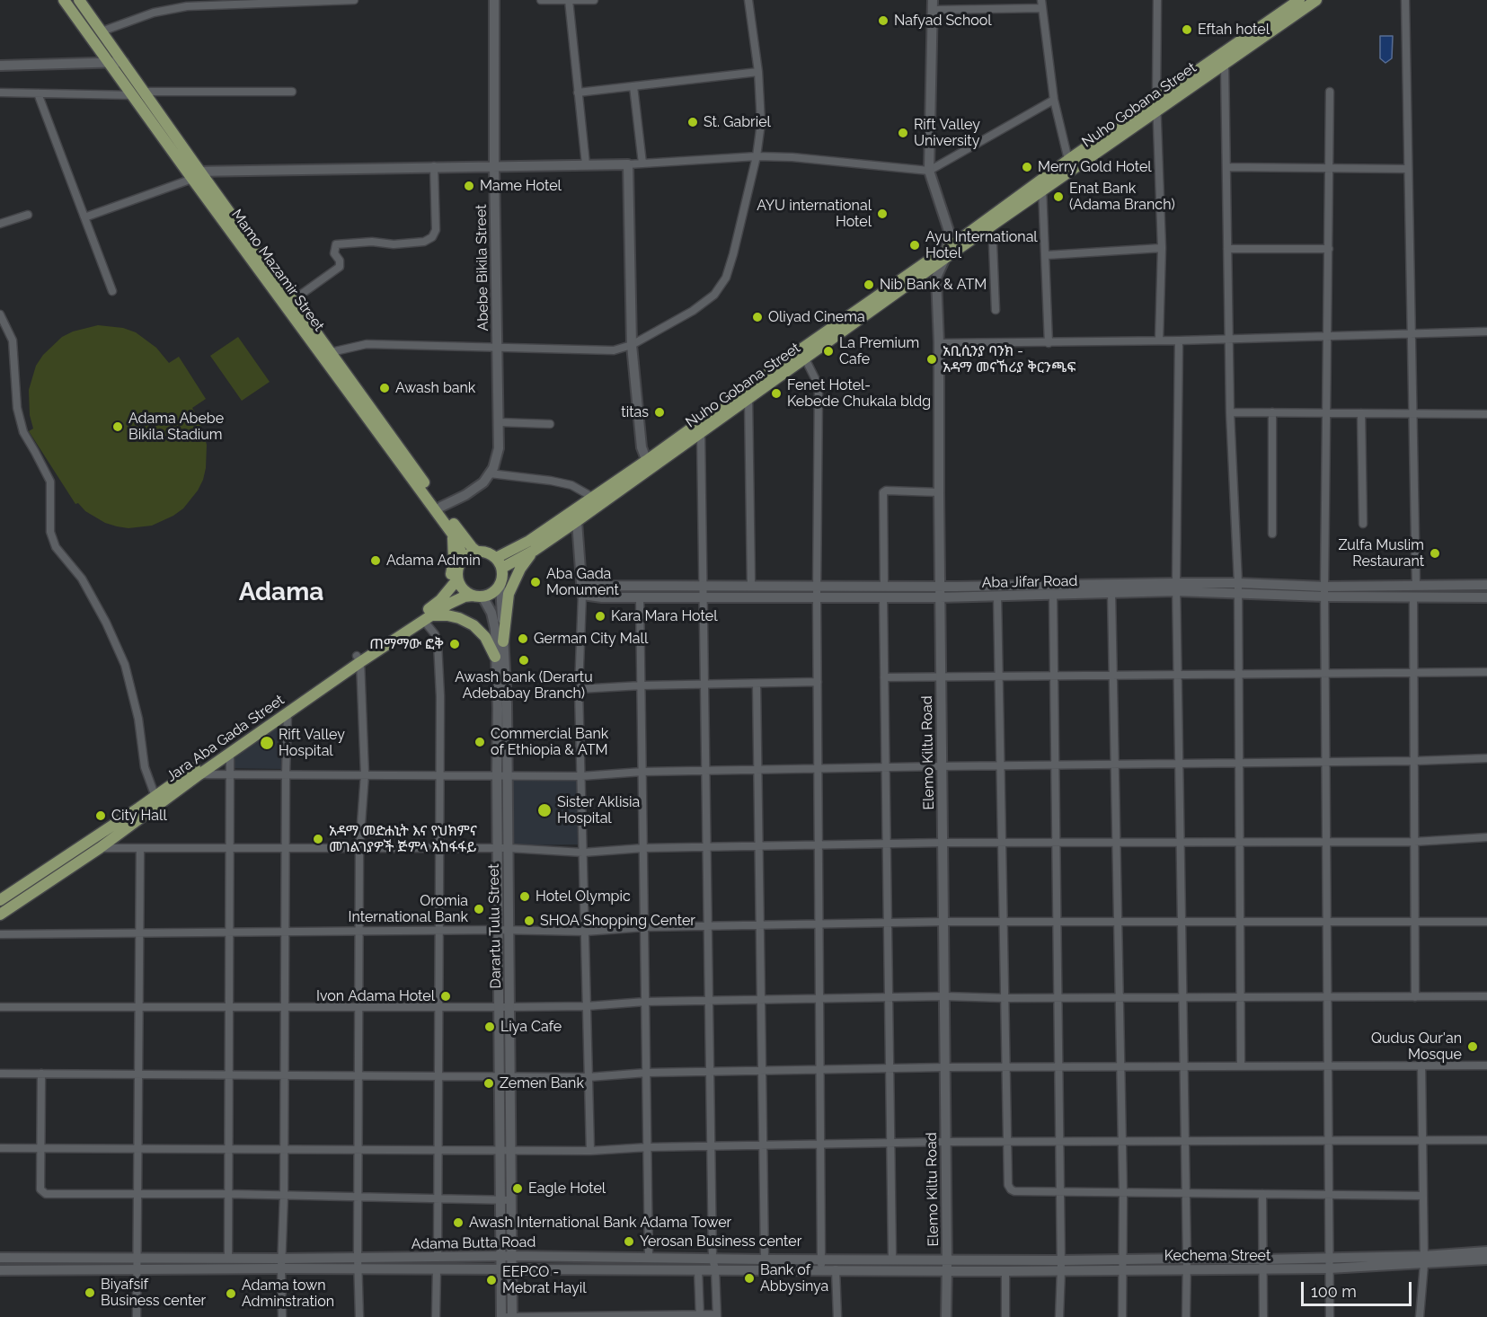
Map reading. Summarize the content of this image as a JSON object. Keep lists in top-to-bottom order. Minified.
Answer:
{"streets":{"main road":["Nuho Gobana Street","Mamo Mazamir Street","Jara Aba Gada Street"],"street":["Abebe Bikila Street","Aba Jifar Road","Elemo Kiltu Road","Darartu Tulu Street","Adama Butta Road","Kechema Street"]},"crossings":[["Nuho Gobana Street","Mamo Mazamir Street"],["Nuho Gobana Street","Jara Aba Gada Street"],["Nuho Gobana Street","Elemo Kiltu Road"],["Nuho Gobana Street","Darartu Tulu Street"],["Abebe Bikila Street","Mamo Mazamir Street"],["Mamo Mazamir Street","Jara Aba Gada Street"],["Mamo Mazamir Street","Darartu Tulu Street"],["Aba Jifar Road","Elemo Kiltu Road"],["Jara Aba Gada Street","Darartu Tulu Street"],["Elemo Kiltu Road","Adama Butta Road"],["Elemo Kiltu Road","Kechema Street"],["Darartu Tulu Street","Adama Butta Road"],["Adama Butta Road","Kechema Street"]],"districts":["Adama"],"places":["Nafyad School","Eftah hotel","St. Gabriel","Rift Valley University","Merry Gold Hotel","Mame Hotel","Enat Bank (Adama Branch)","AYU international Hotel","Ayu International Hotel","Nib Bank & ATM","Oliyad Cinema","La Premium Cafe","አቢሲንያ ባንክ - አዳማ መናኸሪያ ቅርንጫፍ","Awash bank","Fenet Hotel- Kebede Chukala bldg","titas","Adama Abebe Bikila Stadium","Zulfa Muslim Restaurant","Adama Admin","Aba Gada Monument","Kara Mara Hotel","German City Mall","ጠማማው ፎቅ","Awash bank (Derartu Adebabay Branch)","Commercial Bank of Ethiopia & ATM","Rift Valley Hospital","Sister Aklisia Hospital","City Hall","አዳማ መድሐኒት እና የህክምና መገልገያዎች ጅምላ አከፋፋይ","Hotel Olympic","Oromia International Bank","SHOA Shopping Center","Ivon Adama Hotel","Liya Cafe","Qudus Qur'an Mosque","Zemen Bank","Eagle Hotel","Awash International Bank Adama Tower","Yerosan Business center","Bank of Abbysinya","EEPCO - Mebrat Hayil","Biyafsif Business center","Adama town Adminstration"],"scale_bar":"100 m"}
